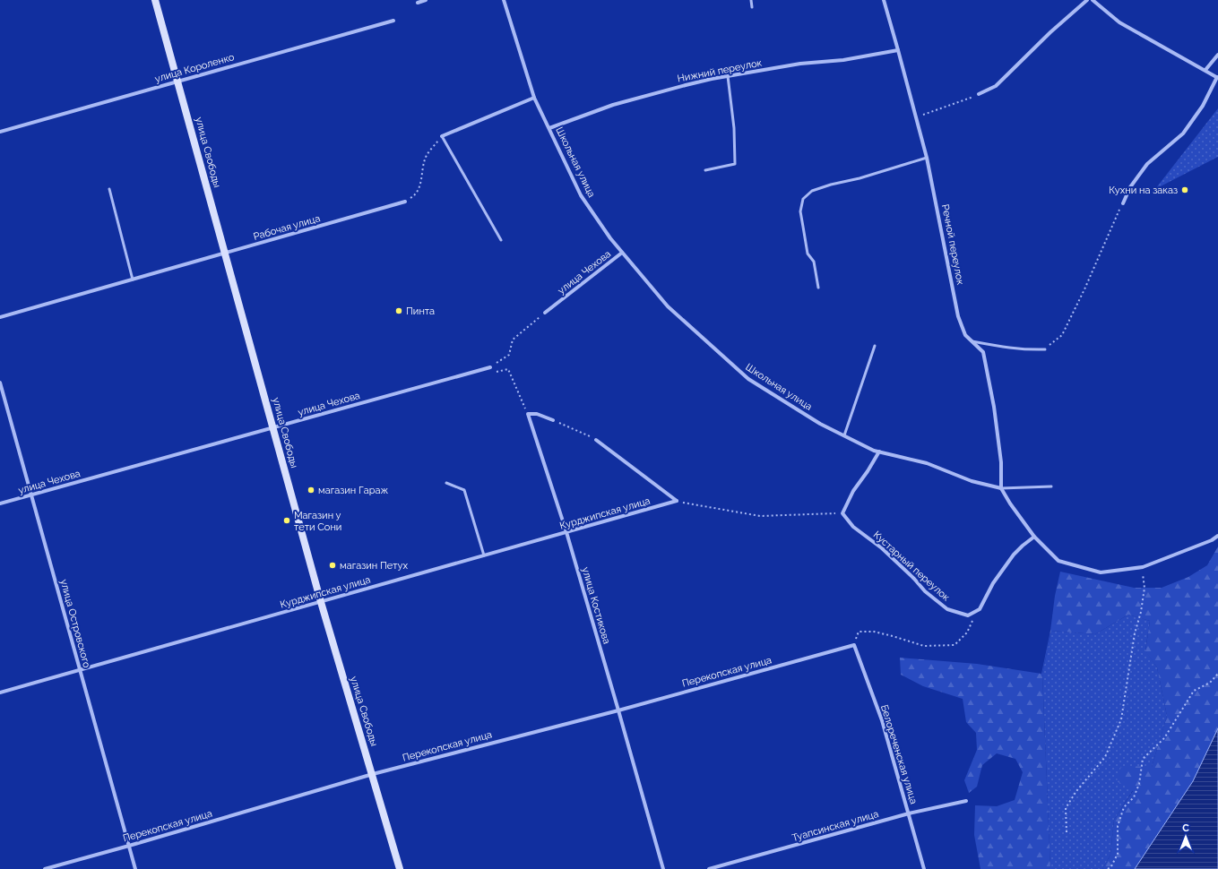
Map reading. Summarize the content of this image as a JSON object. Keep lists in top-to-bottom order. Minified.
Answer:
{"streets":{"street":["улица Короленко","Нижний переулок","улица Свободы","Школьная улица","Рабочая улица","Речной переулок","улица Чехова","Курджипская улица","Кустарный переулок","улица Костикова","улица Островского","Перекопская улица","Белореченская улица","Туапсинская улица"]},"crossings":[["улица Короленко","улица Свободы"],["Нижний переулок","Школьная улица"],["Нижний переулок","Речной переулок"],["улица Свободы","Рабочая улица"],["улица Свободы","улица Чехова"],["улица Свободы","Курджипская улица"],["улица Свободы","Перекопская улица"],["Школьная улица","Речной переулок"],["Школьная улица","улица Чехова"],["улица Чехова","улица Островского"],["Курджипская улица","улица Костикова"],["Курджипская улица","улица Островского"],["улица Костикова","Перекопская улица"],["улица Островского","Перекопская улица"],["Перекопская улица","Белореченская улица"],["Белореченская улица","Туапсинская улица"]],"places":["Кухни на заказ","Пинта","магазин Гараж","Магазин у тети Сони","магазин Петух"],"north":"top"}
